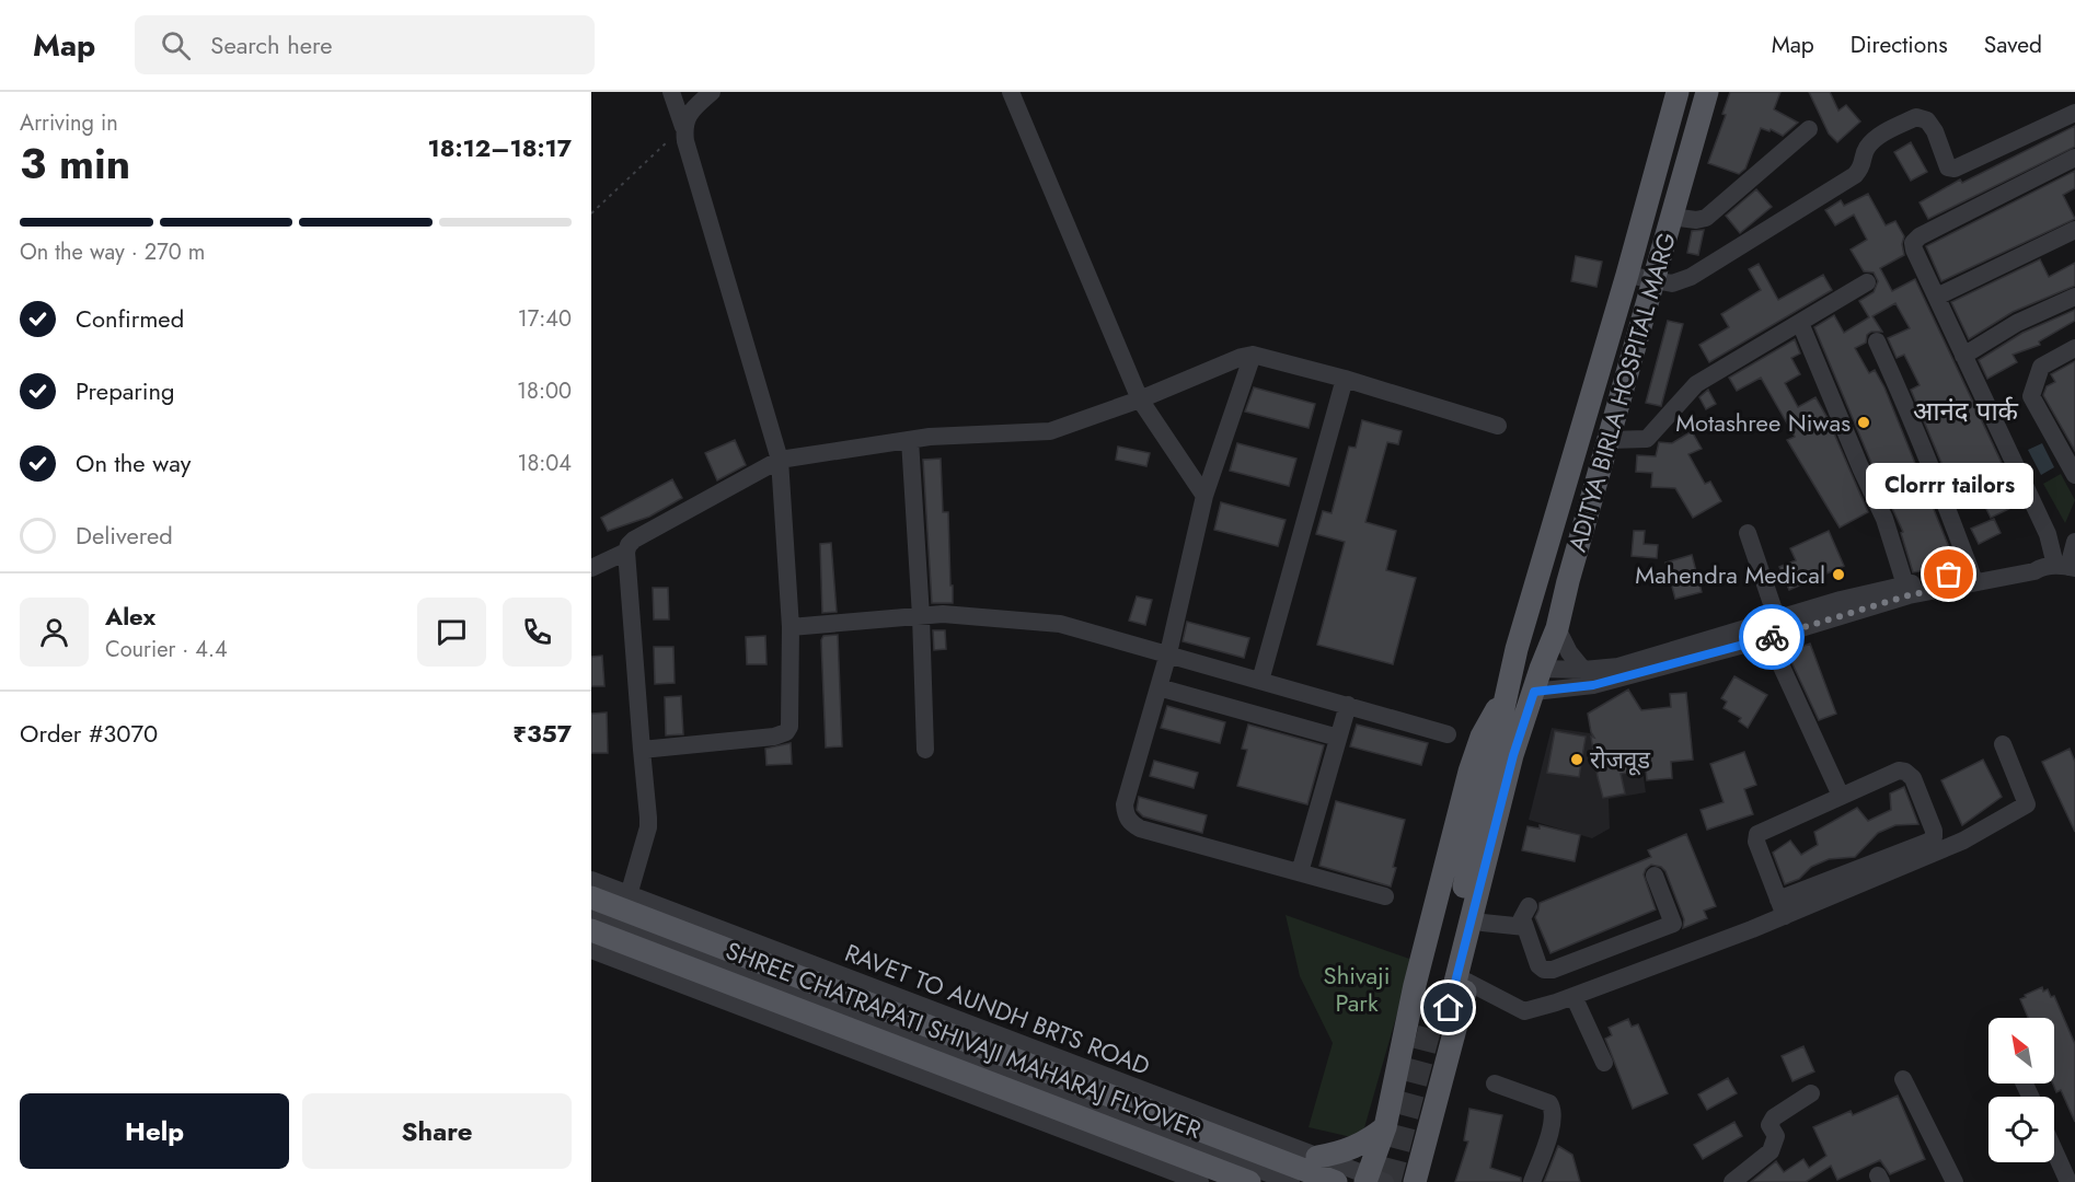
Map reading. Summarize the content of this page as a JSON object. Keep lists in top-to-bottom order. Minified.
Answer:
{"streets":{"main road":["ADITYA BIRLA HOSPITAL MARG","SHREE CHATRAPATI SHIVAJI MAHARAJ FLYOVER"],"street":["RAVET TO AUNDH BRTS ROAD"]},"districts":["आनंद पार्क"],"parks":["Shivaji Park"],"places":["Motashree Niwas","Mahendra Medical","Clorrr tailors","रोजवूड"],"north":"top left","page":{"header":"Map","search":"Search here","nav":["Map","Directions","Saved"],"heading":["3 min","Arriving in","18:12–18:17"],"panel":["Alex","Courier · 4.4","Order #3070","₹357"],"bar":"On the way · 270 m","list":[["Confirmed","17:40"],["Preparing","18:00"],["On the way","18:04"],"Delivered"],"bubble":"Clorrr tailors","buttons":["Help","Share"]}}
